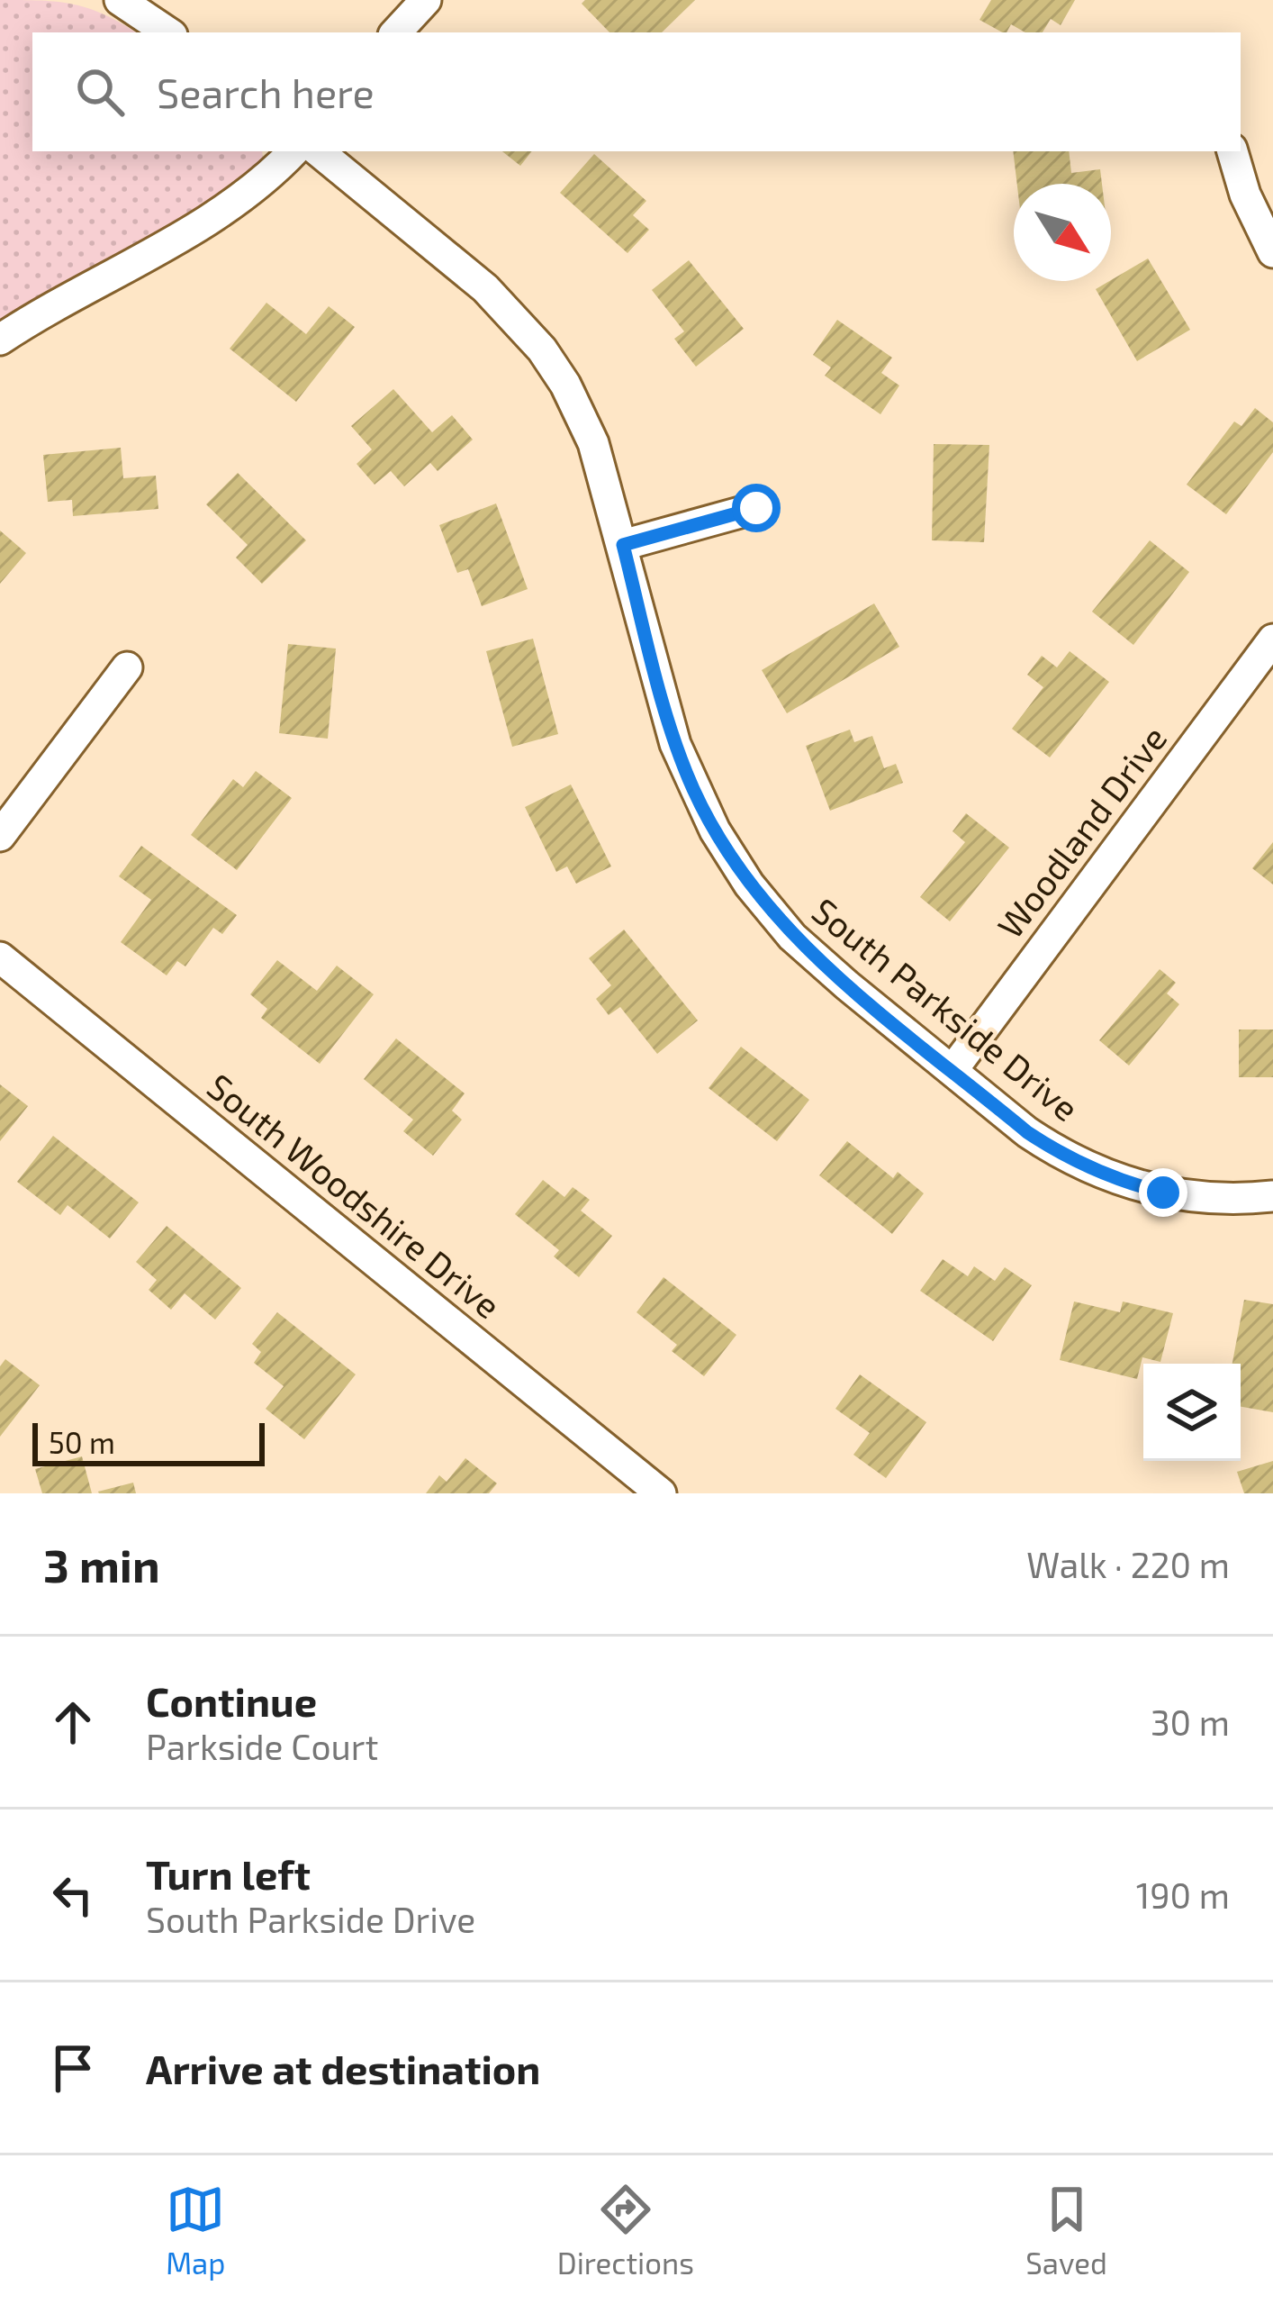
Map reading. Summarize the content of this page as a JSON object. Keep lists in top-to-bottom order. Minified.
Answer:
{"streets":{"street":["Woodland Drive","South Parkside Drive","South Woodshire Drive"]},"crossings":[["Woodland Drive","South Parkside Drive"]],"scale_bar":"50 m","north":"bottom right","page":{"search":"Search here","scale":"50 m","heading":["3 min","Walk · 220 m"],"list":[["Continue","Parkside Court","30 m"],["Turn left","South Parkside Drive","190 m"],"Arrive at destination"],"nav":["Map","Directions","Saved"]}}
